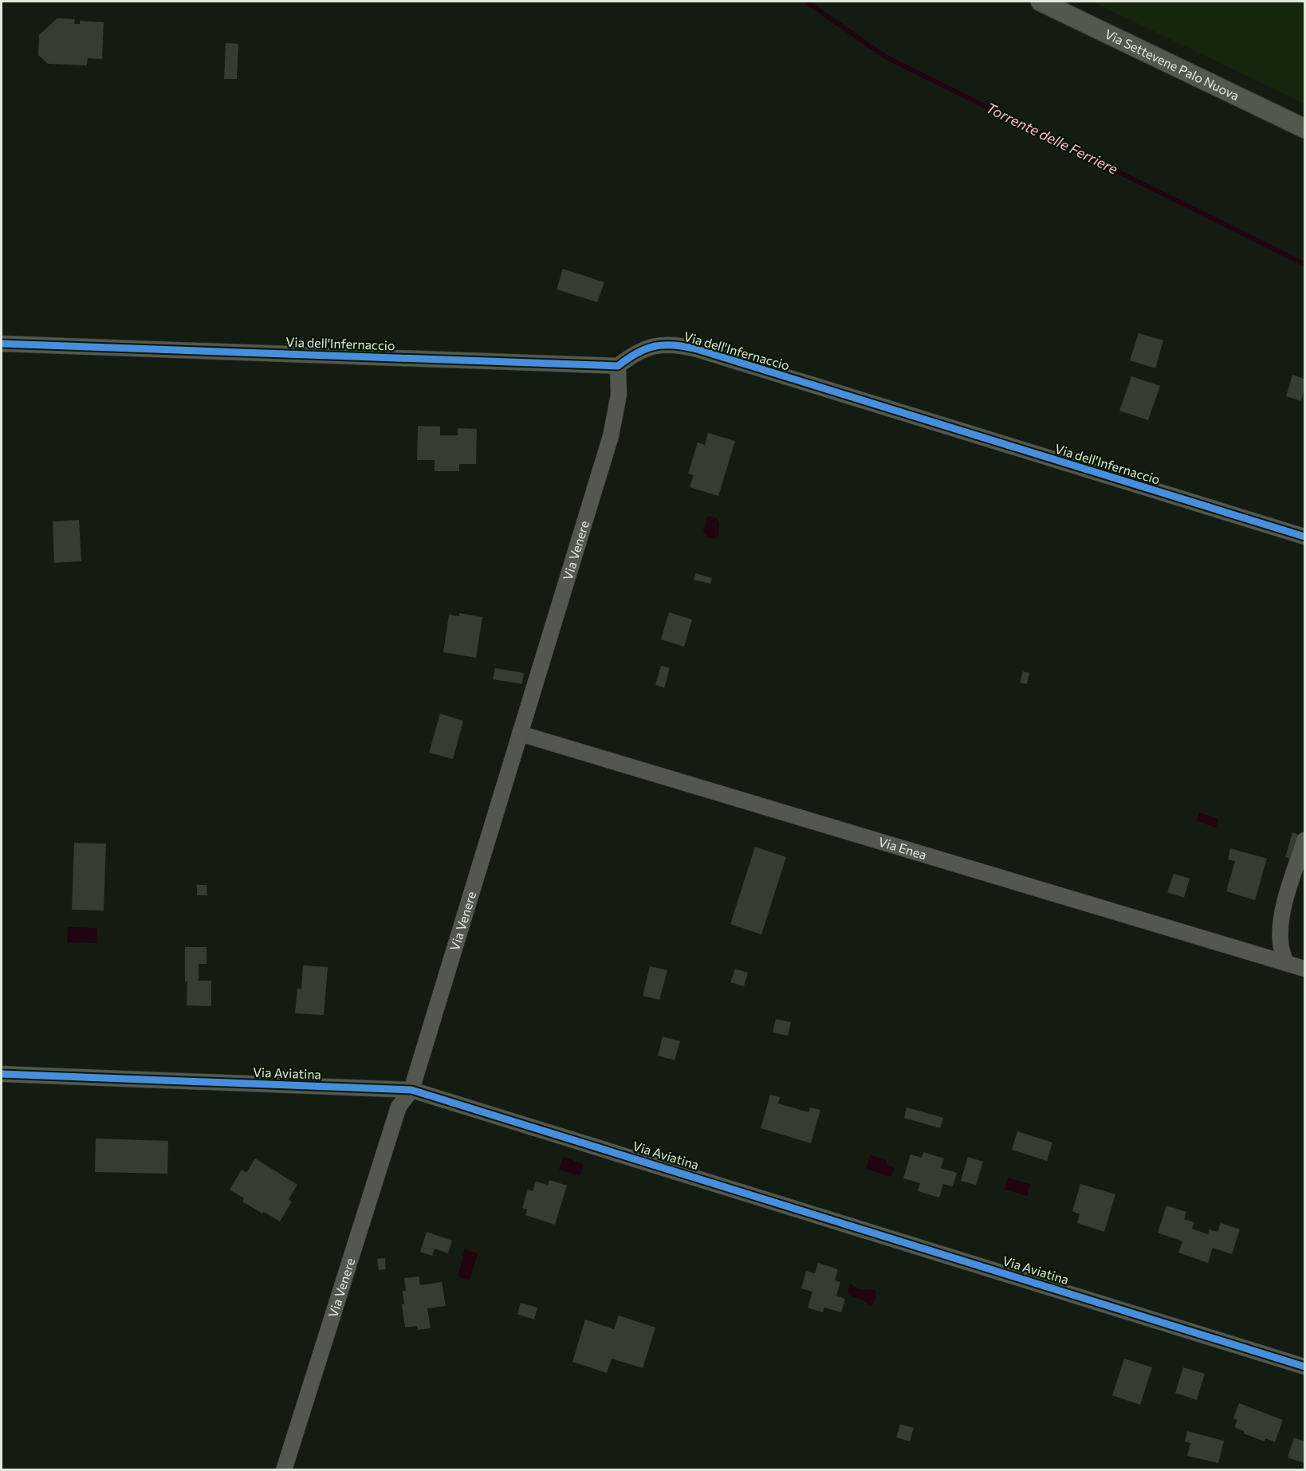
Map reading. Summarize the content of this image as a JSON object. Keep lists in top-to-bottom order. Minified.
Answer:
{"streets":{"main road":["Via Settevene Palo Nuova"],"street":["Via dell'Infernaccio","Via Venere","Via Enea","Via Aviatina"]},"crossings":[["Via dell'Infernaccio","Via Venere"],["Via Venere","Via Enea"],["Via Venere","Via Aviatina"]],"water":["Torrente delle Ferriere"]}
